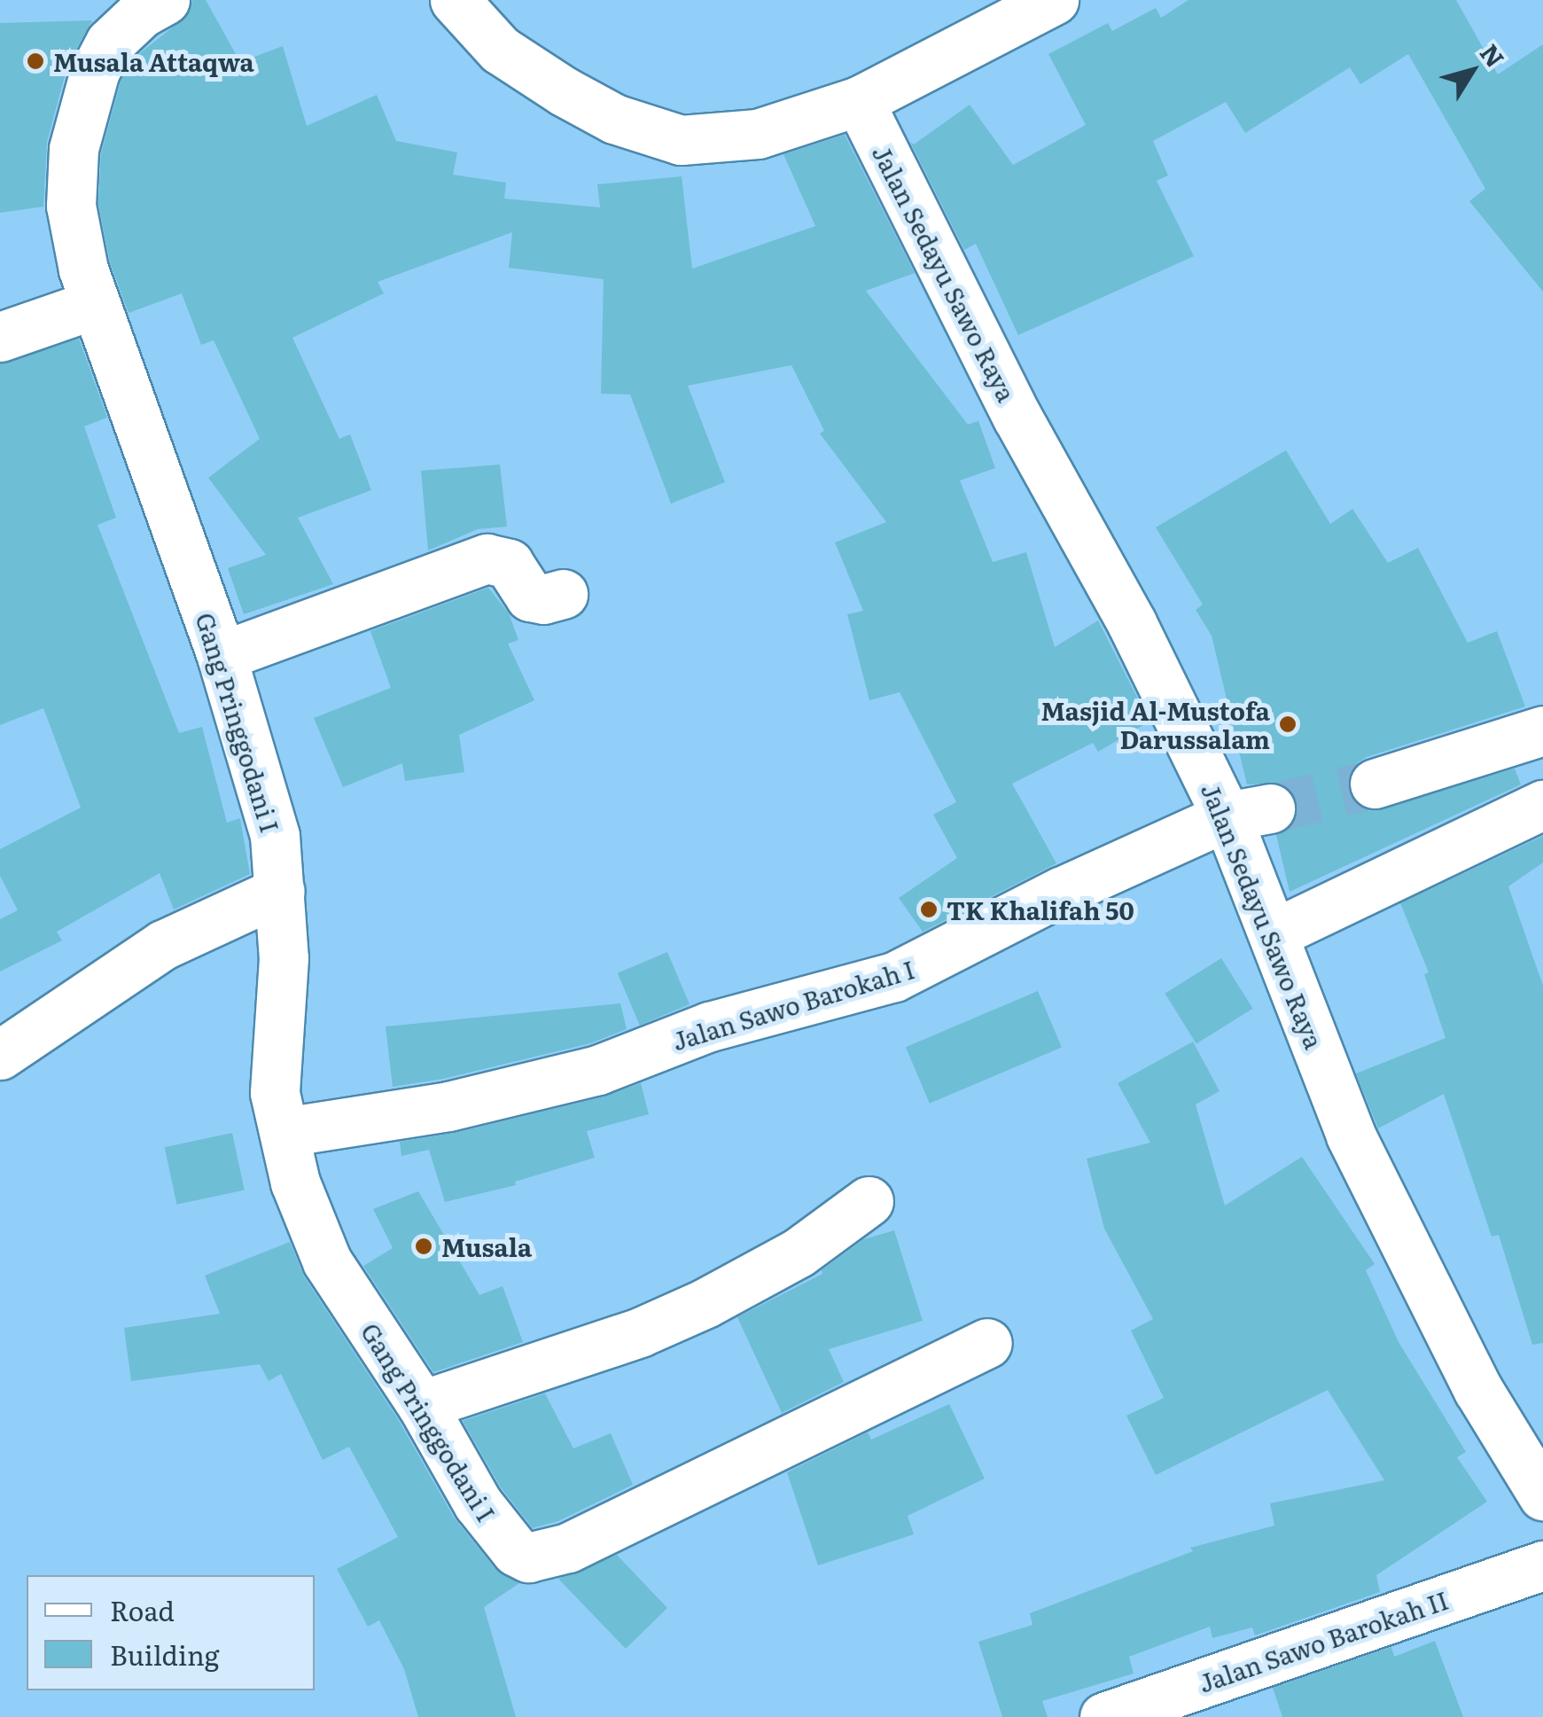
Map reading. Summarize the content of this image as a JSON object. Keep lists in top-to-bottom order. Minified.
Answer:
{"streets":{"street":["Jalan Sedayu Sawo Raya","Gang Pringgodani I","Jalan Sawo Barokah I","Jalan Sawo Barokah II"]},"crossings":[["Jalan Sedayu Sawo Raya","Jalan Sawo Barokah I"],["Gang Pringgodani I","Jalan Sawo Barokah I"]],"places":["Musala Attaqwa","Masjid Al-Mustofa Darussalam","TK Khalifah 50","Musala"],"legend":["Road","Building"],"north":"top right"}
